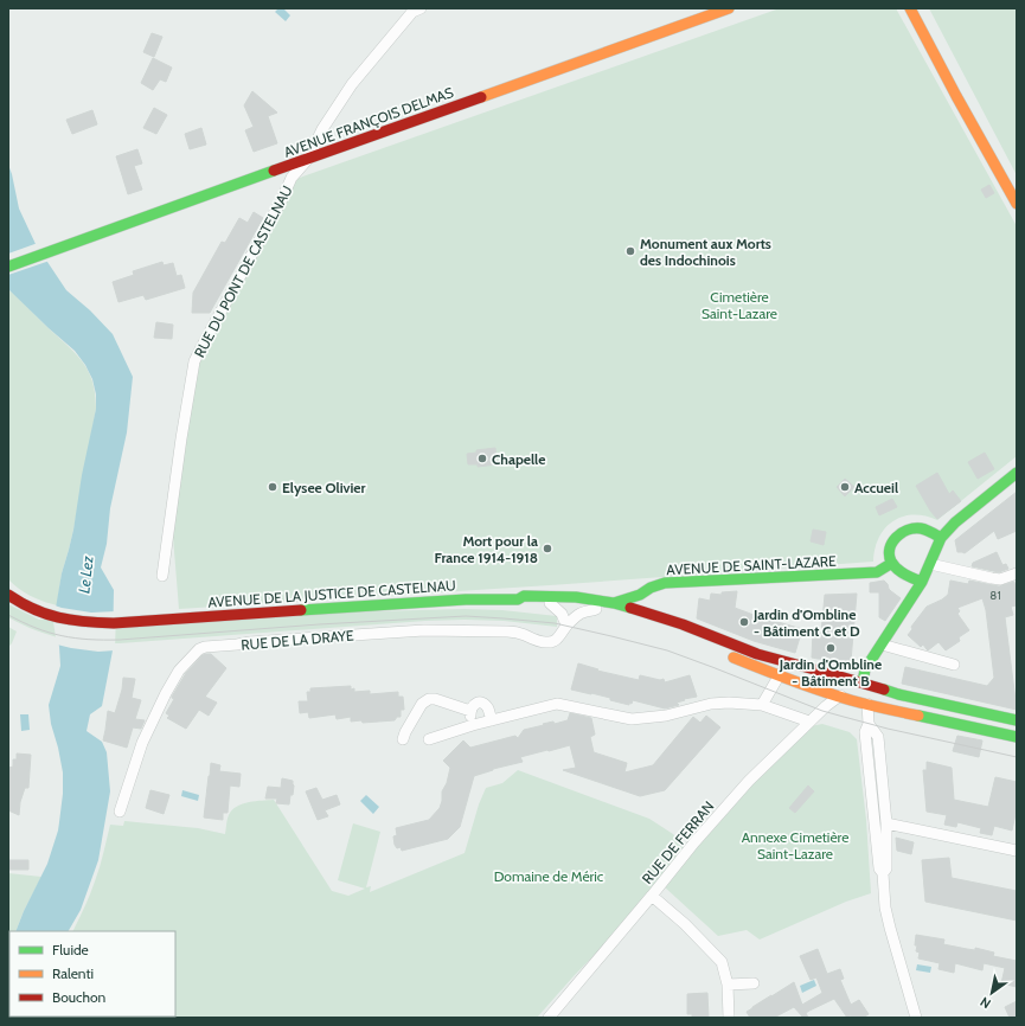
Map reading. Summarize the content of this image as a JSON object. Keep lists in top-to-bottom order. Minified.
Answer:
{"streets":{"main road":["AVENUE FRANÇOIS DELMAS","AVENUE DE SAINT-LAZARE","AVENUE DE LA JUSTICE DE CASTELNAU"],"street":["RUE DU PONT DE CASTELNAU","RUE DE LA DRAYE","RUE DE FERRAN"]},"crossings":[["AVENUE FRANÇOIS DELMAS","RUE DU PONT DE CASTELNAU"],["AVENUE DE SAINT-LAZARE","AVENUE DE LA JUSTICE DE CASTELNAU"],["AVENUE DE LA JUSTICE DE CASTELNAU","RUE DE LA DRAYE"]],"water":["Le Lez"],"parks":["Cimetière Saint-Lazare","Annexe Cimetière Saint-Lazare","Domaine de Méric"],"places":["Monument aux Morts des Indochinois","Chapelle","Elysee Olivier","Accueil","Mort pour la France 1914-1918","Jardin d'Ombline - Bâtiment C et D","Jardin d'Ombline - Bâtiment B"],"house_numbers":["81"],"legend":["Fluide","Ralenti","Bouchon"],"north":"bottom left"}
